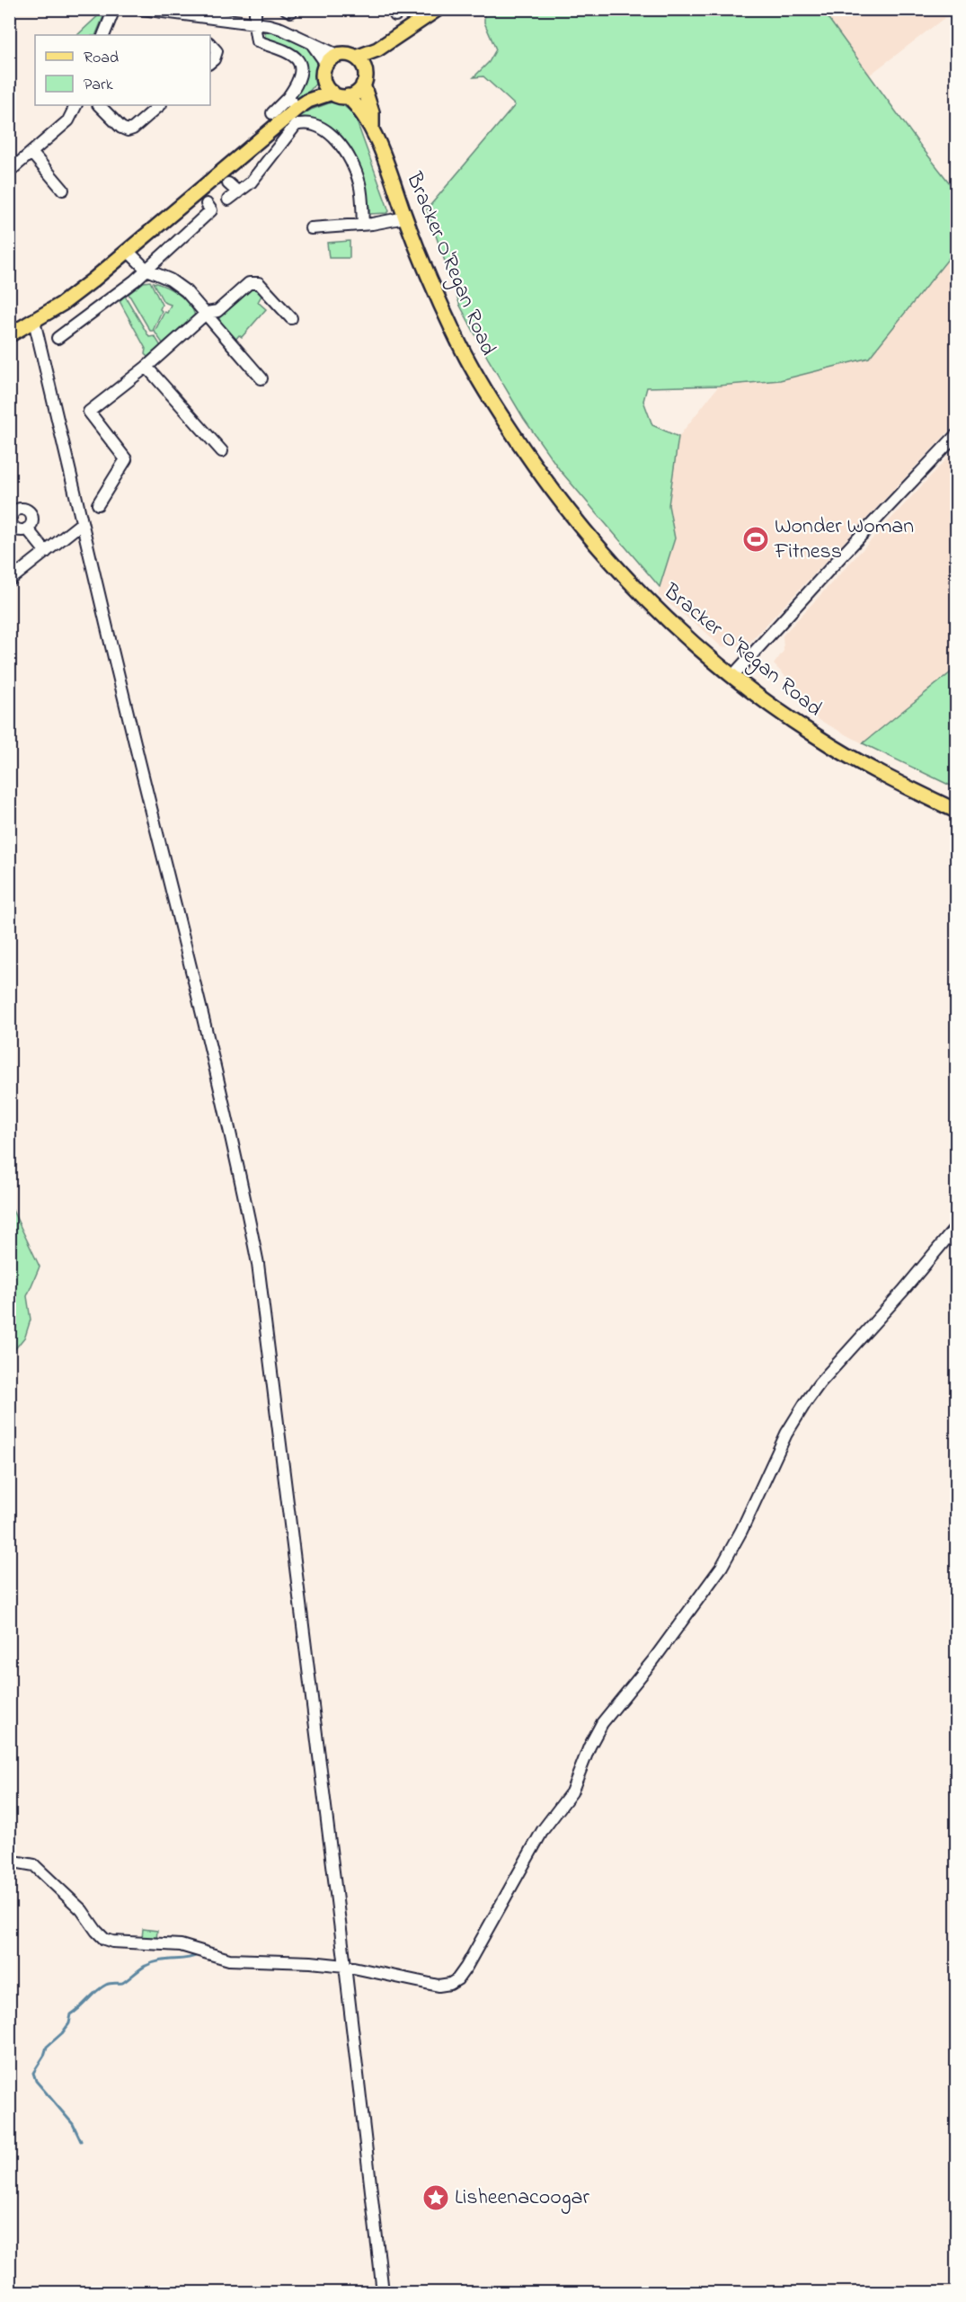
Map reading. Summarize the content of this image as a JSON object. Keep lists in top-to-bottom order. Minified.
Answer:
{"streets":{"main road":["Bracker O'Regan Road"]},"places":{"sports":["Wonder Woman Fitness"],"place":["Lisheenacoogar"]},"legend":["Road","Park"]}
